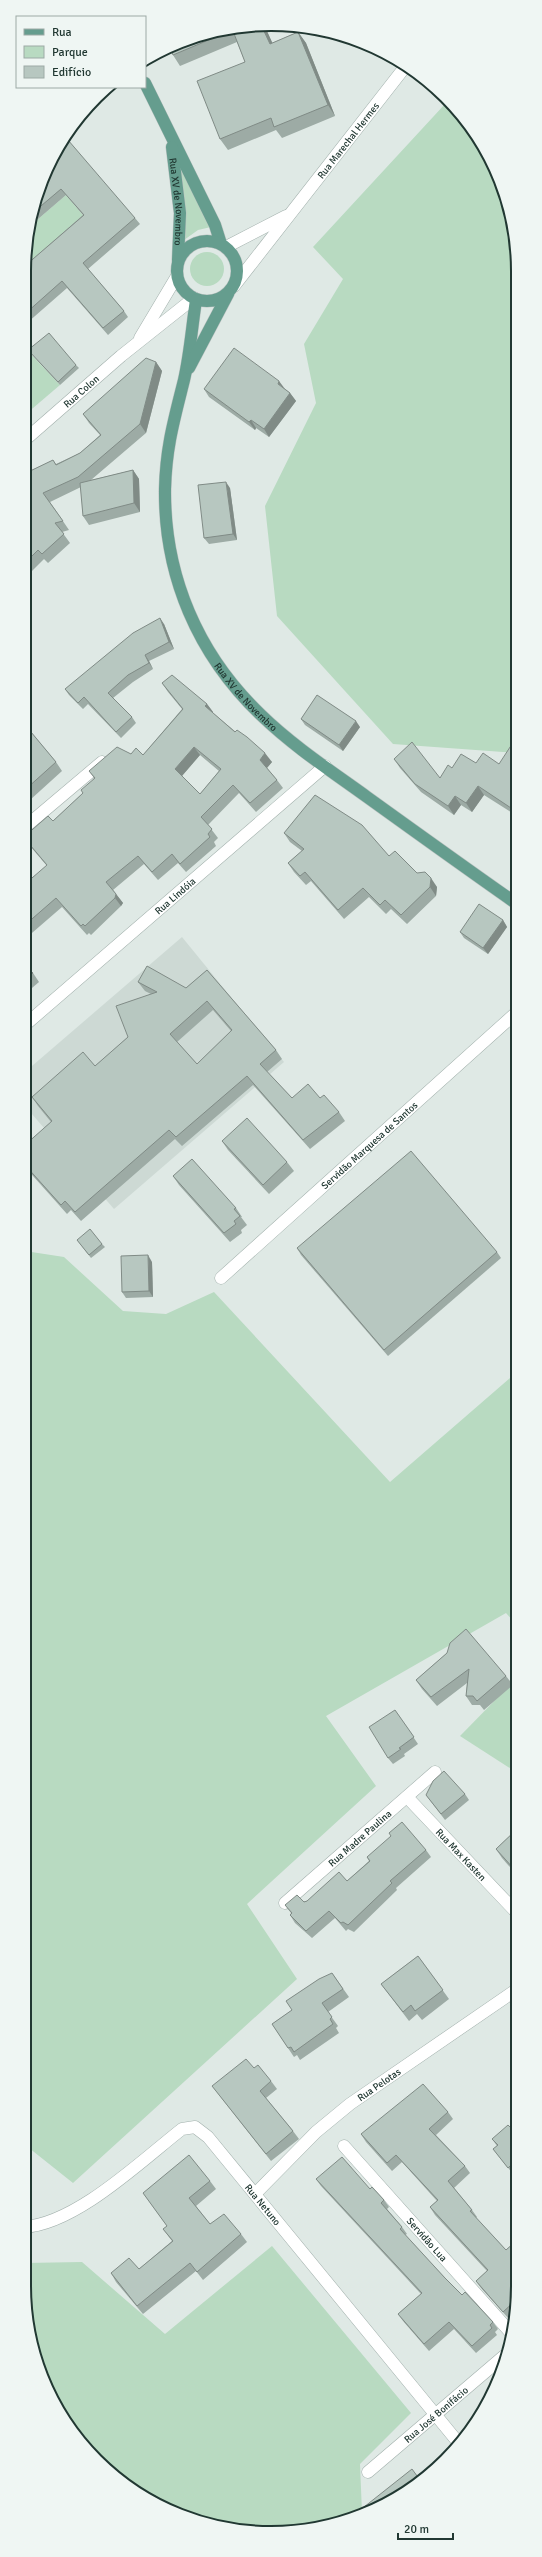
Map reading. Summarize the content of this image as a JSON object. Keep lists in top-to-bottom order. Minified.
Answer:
{"streets":{"main road":["Rua XV de Novembro"],"street":["Rua Marechal Hermes","Rua Colon","Rua Lindóia","Servidão Marquesa de Santos","Rua Madre Paulina","Rua Max Kasten","Rua Pelotas","Rua Netuno","Servidão Lua","Rua José Bonifácio"]},"crossings":[["Rua Marechal Hermes","Rua XV de Novembro"],["Rua Marechal Hermes","Rua Colon"],["Rua XV de Novembro","Rua Colon"],["Rua XV de Novembro","Rua Lindóia"],["Rua Madre Paulina","Rua Max Kasten"],["Rua Pelotas","Rua Netuno"],["Rua Netuno","Rua José Bonifácio"]],"legend":["Rua","Parque","Edifício"],"scale_bar":"20 m"}
